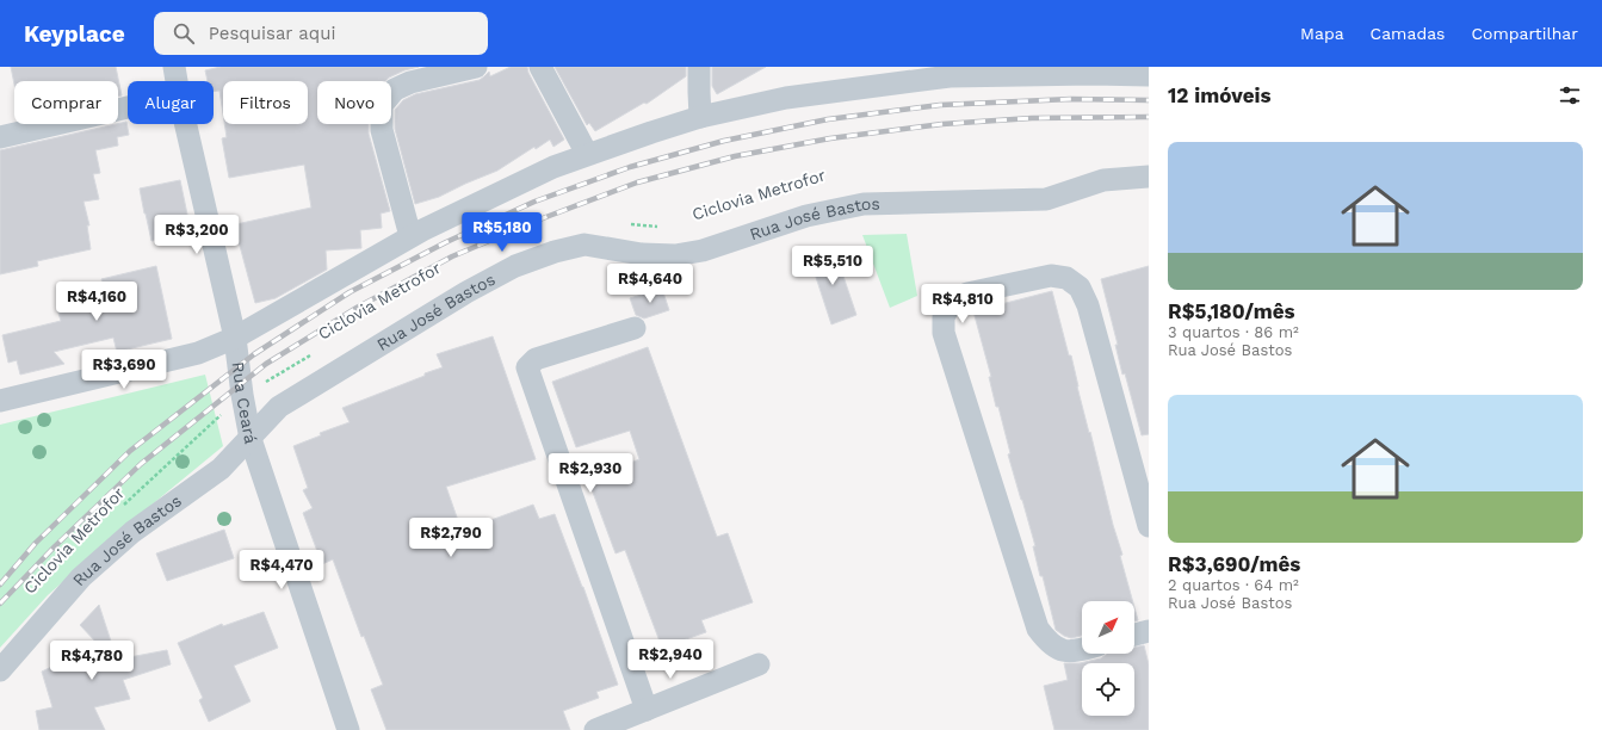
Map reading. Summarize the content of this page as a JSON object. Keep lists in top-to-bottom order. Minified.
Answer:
{"streets":{"street":["Rua José Bastos","Rua Ceará"],"path":["Ciclovia Metrofor"]},"crossings":[["Ciclovia Metrofor","Rua Ceará"],["Rua José Bastos","Rua Ceará"]],"north":"top right","page":{"header":"Keyplace","search":"Pesquisar aqui","nav":["Mapa","Camadas","Compartilhar"],"heading":"12 imóveis","chip":["Comprar","Alugar","Filtros","Novo"],"list":[{"name":"R$5,180/mês","note":"3 quartos · 86 m² · Rua José Bastos"},{"name":"R$3,690/mês","note":"2 quartos · 64 m² · Rua José Bastos"}],"price":["R$5,180","R$3,200","R$5,510","R$4,640","R$4,160","R$4,810","R$3,690","R$2,930","R$2,790","R$4,470","R$2,940","R$4,780"]}}
